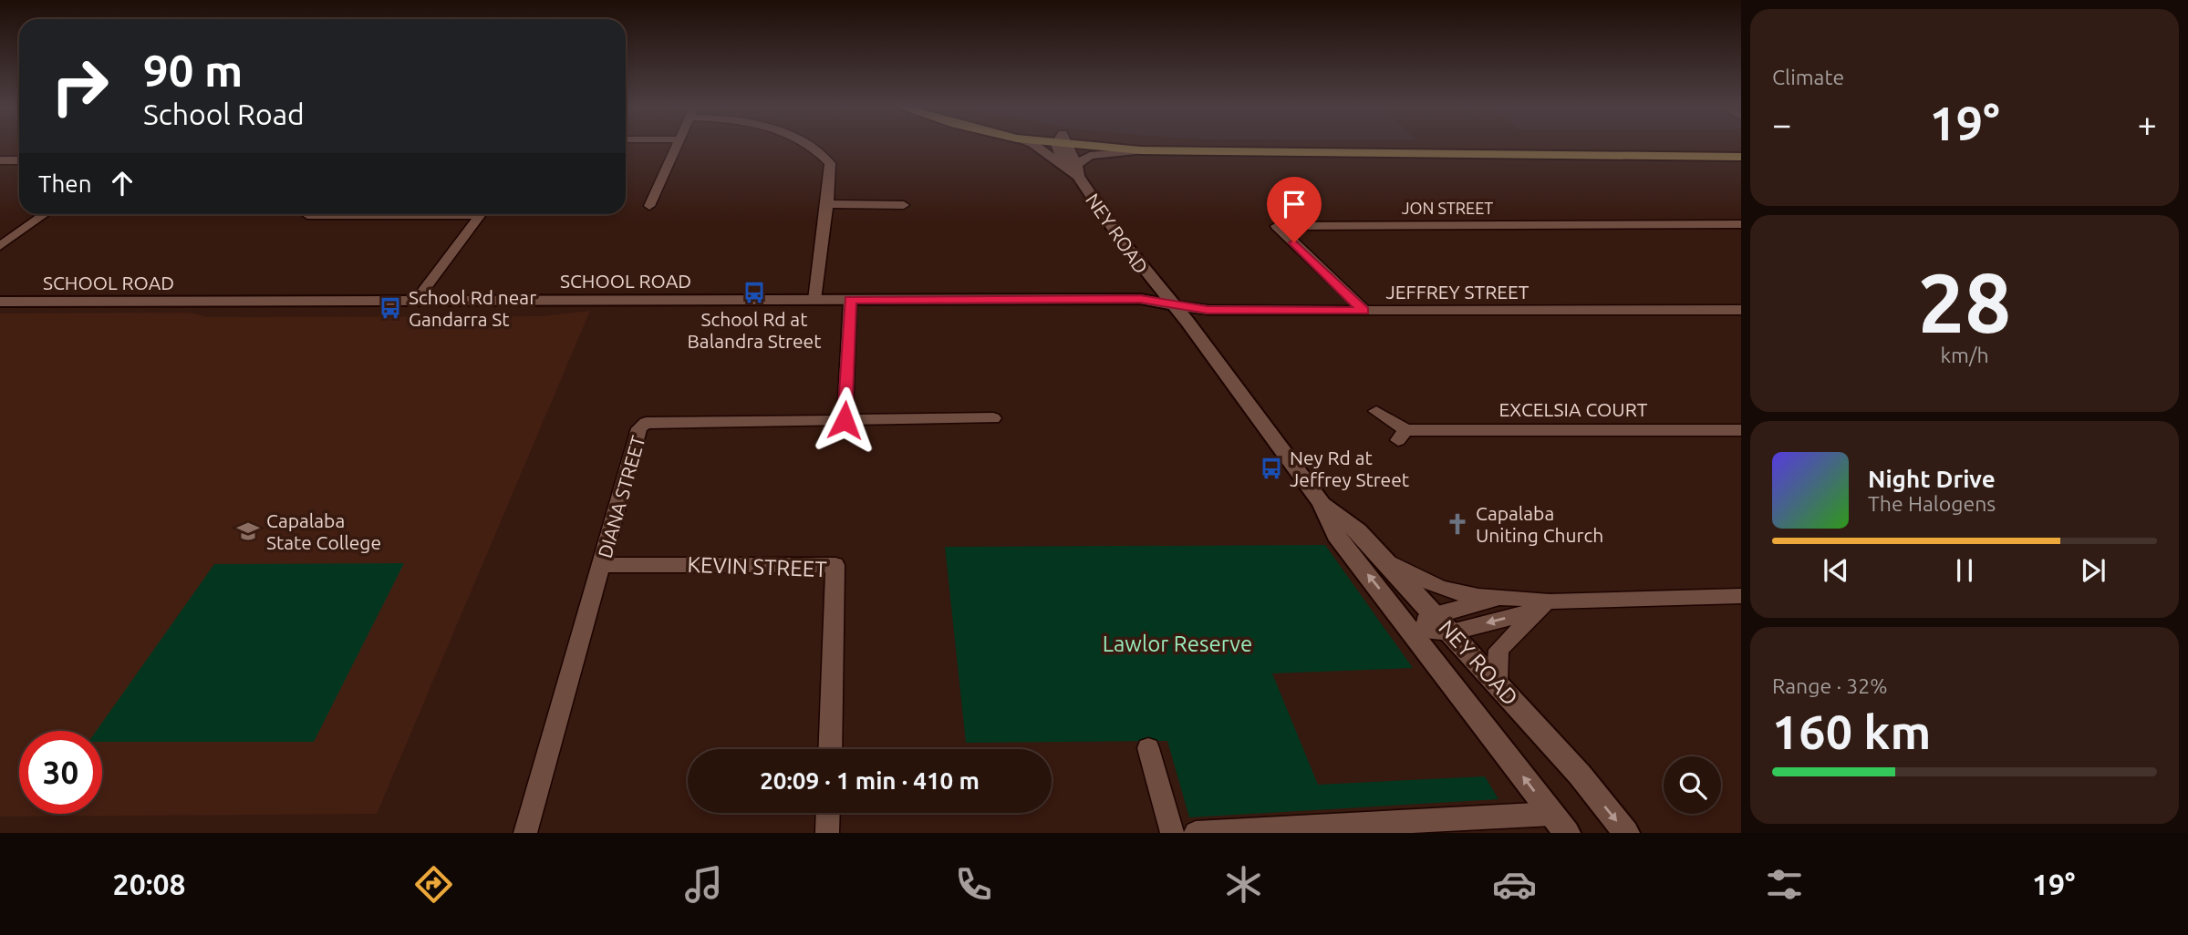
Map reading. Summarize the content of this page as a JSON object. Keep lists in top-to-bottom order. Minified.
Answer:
{"streets":{"main road":["NEY ROAD","SCHOOL ROAD"],"street":["JON STREET","JEFFREY STREET","EXCELSIA COURT","DIANA STREET","KEVIN STREET"]},"crossings":[["JON STREET","JEFFREY STREET"],["NEY ROAD","SCHOOL ROAD"],["NEY ROAD","JEFFREY STREET"],["SCHOOL ROAD","JEFFREY STREET"],["DIANA STREET","KEVIN STREET"]],"parks":["Lawlor Reserve"],"places":{"bus stop":["School Rd at Balandra Street","School Rd near Gandarra St","Ney Rd at Jeffrey Street"],"church":["Capalaba Uniting Church"],"school or university":["Capalaba State College"]},"page":{"tile":["Climate",["28","km/h"],["Range · 32%","160 km"]],"turn":["90 m","School Road"],"heat":["−","19°","+"],"then":"Then","song":["Night Drive","The Halogens"],"limit":"30","trip":"20:09 · 1 min · 410 m","tabs":["20:08","19°"]}}
